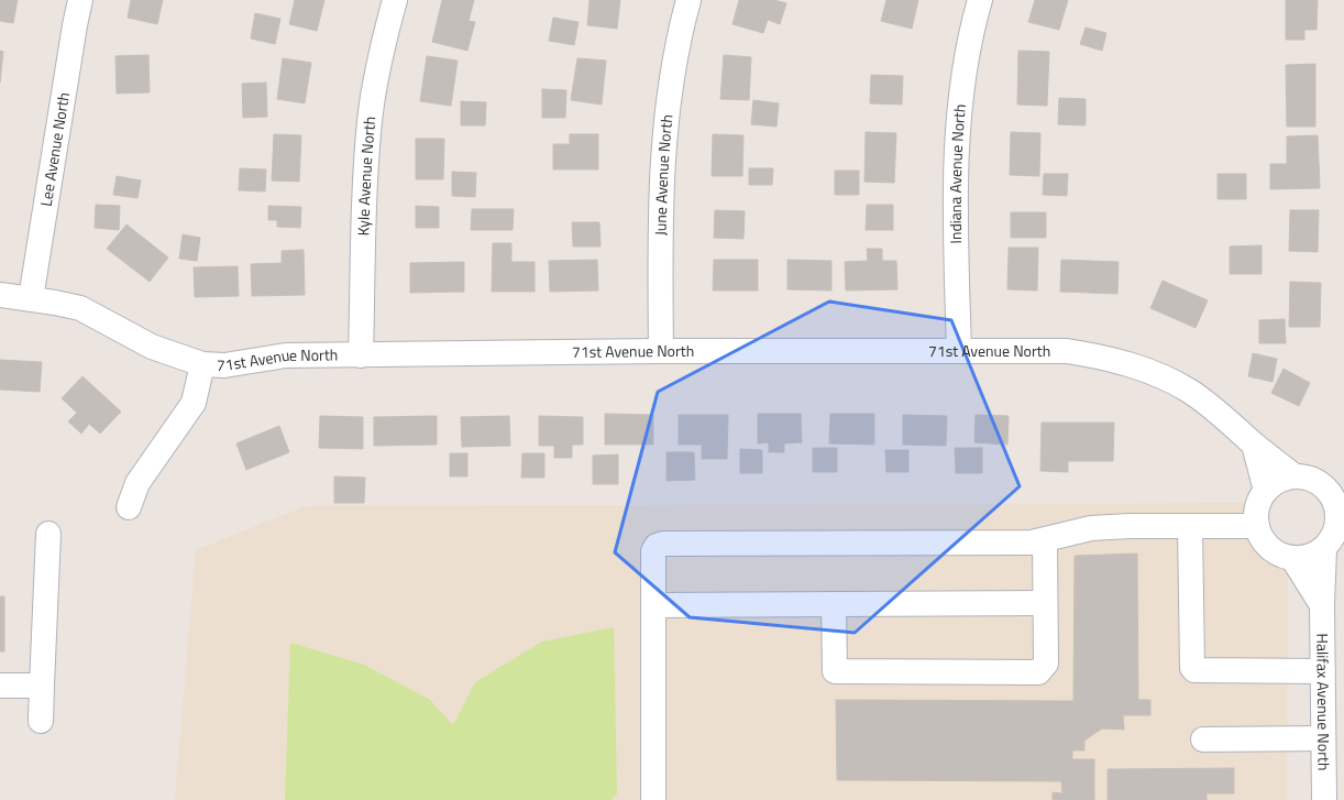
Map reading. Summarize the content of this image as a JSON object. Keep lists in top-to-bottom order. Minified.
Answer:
{"streets":{"street":["Lee Avenue North","Indiana Avenue North","June Avenue North","Kyle Avenue North","71st Avenue North","Halifax Avenue North"]},"crossings":[["Lee Avenue North","71st Avenue North"],["Indiana Avenue North","71st Avenue North"],["June Avenue North","71st Avenue North"],["Kyle Avenue North","71st Avenue North"],["71st Avenue North","Halifax Avenue North"]]}
